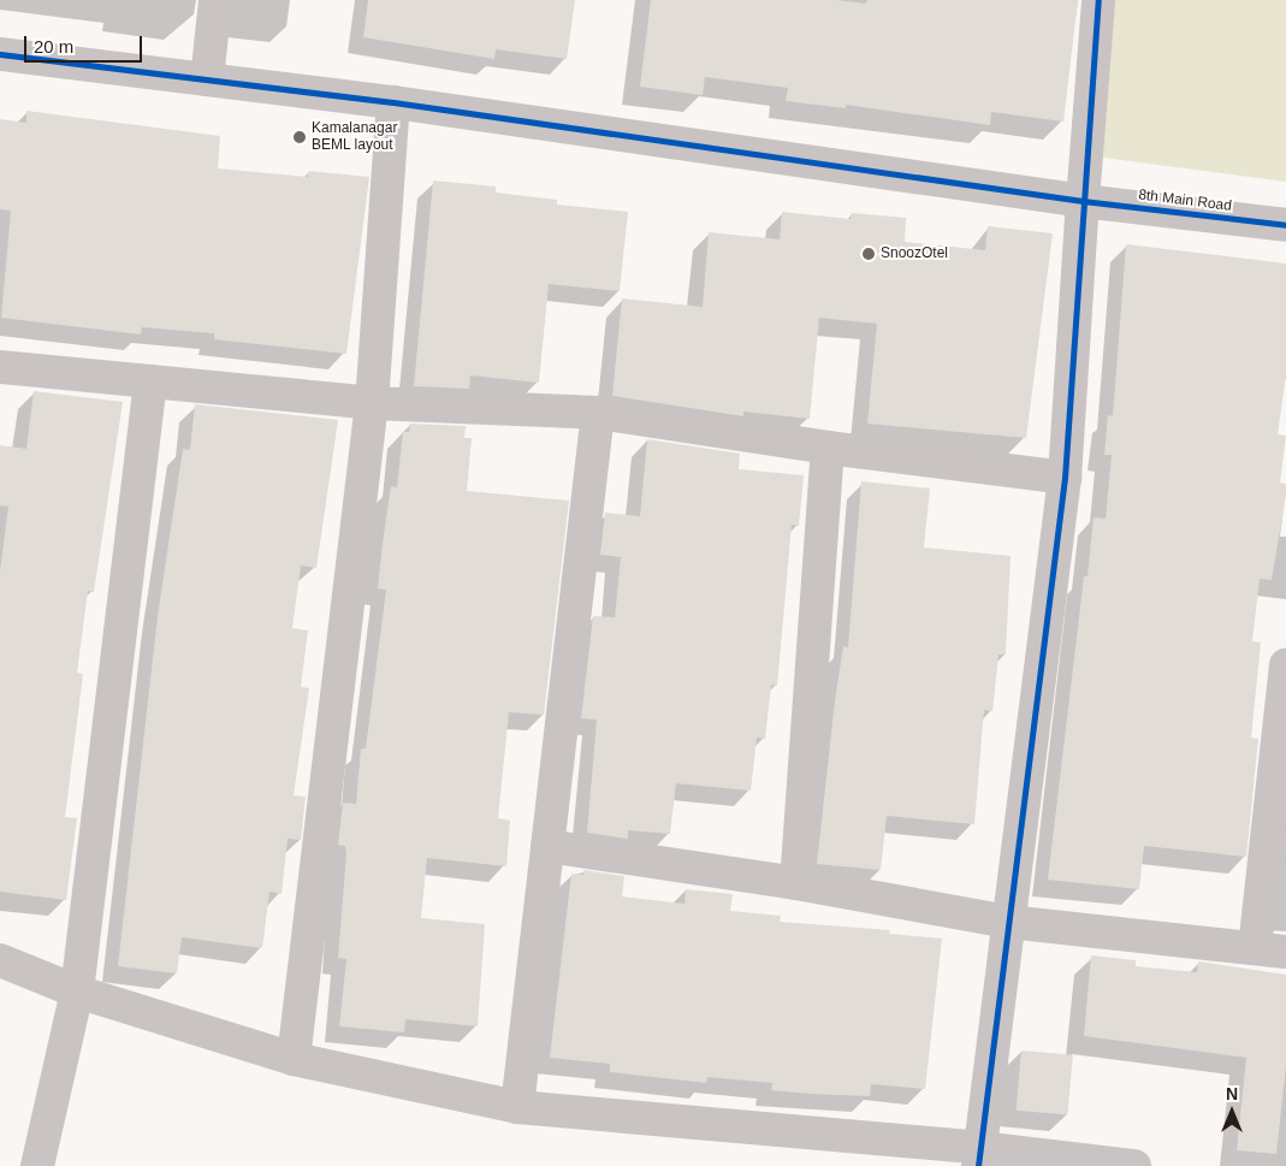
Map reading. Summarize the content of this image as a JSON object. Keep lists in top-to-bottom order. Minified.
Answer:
{"streets":{"street":["8th Main Road"]},"places":["Kamalanagar BEML layout","SnoozOtel"],"scale_bar":"20 m","north":"top"}
